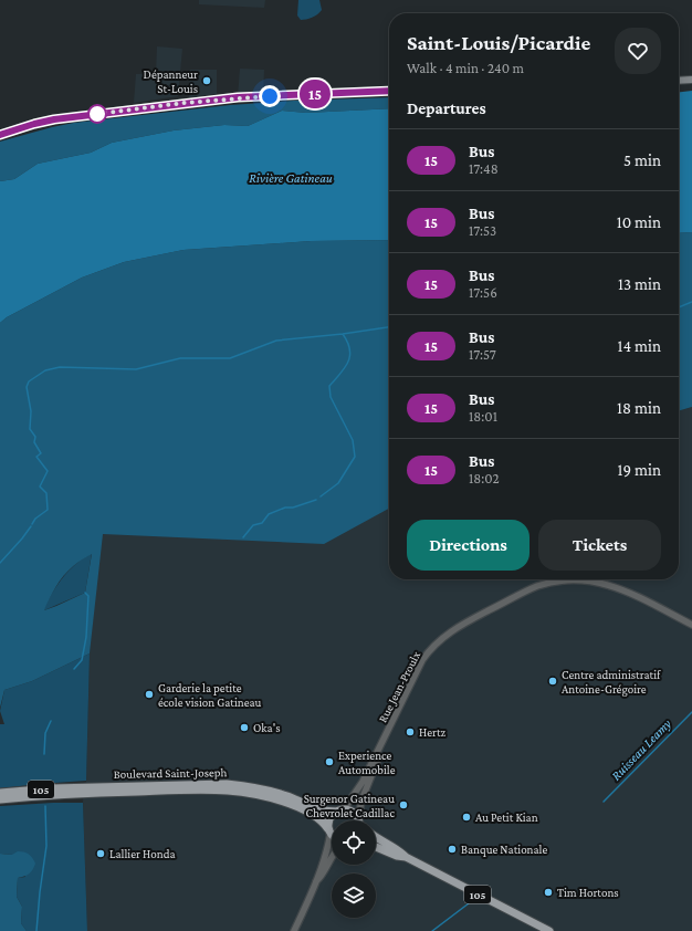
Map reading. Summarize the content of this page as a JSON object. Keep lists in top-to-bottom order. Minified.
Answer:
{"streets":{"main road":["Boulevard Saint-Joseph","105"],"street":["Rue Jean-Proulx"]},"crossings":[["Rue Jean-Proulx","Boulevard Saint-Joseph"],["Rue Jean-Proulx","105"],["Boulevard Saint-Joseph","105"]],"water":["Rivière Gatineau","Ruisseau Leamy"],"places":["Dépanneur St-Louis","Centre administratif Antoine-Grégoire","Garderie la petite école vision Gatineau","Oka's","Hertz","Experience Automobile","Surgenor Gatineau Chevrolet Cadillac","Au Petit Kian","Banque Nationale","Lallier Honda","Tim Hortons"],"lines":["bus line 15"],"page":{"on_map":"15","heading":[["Saint-Louis/Picardie","Walk · 4 min · 240 m"],"Departures"],"list":[{"mark":"15","name":"Bus","note":"17:48","value":"5 min"},{"mark":"15","name":"Bus","note":"17:53","value":"10 min"},{"mark":"15","name":"Bus","note":"17:56","value":"13 min"},{"mark":"15","name":"Bus","note":"17:57","value":"14 min"},{"mark":"15","name":"Bus","note":"18:01","value":"18 min"},{"mark":"15","name":"Bus","note":"18:02","value":"19 min"}],"buttons":["Directions","Tickets"]}}
